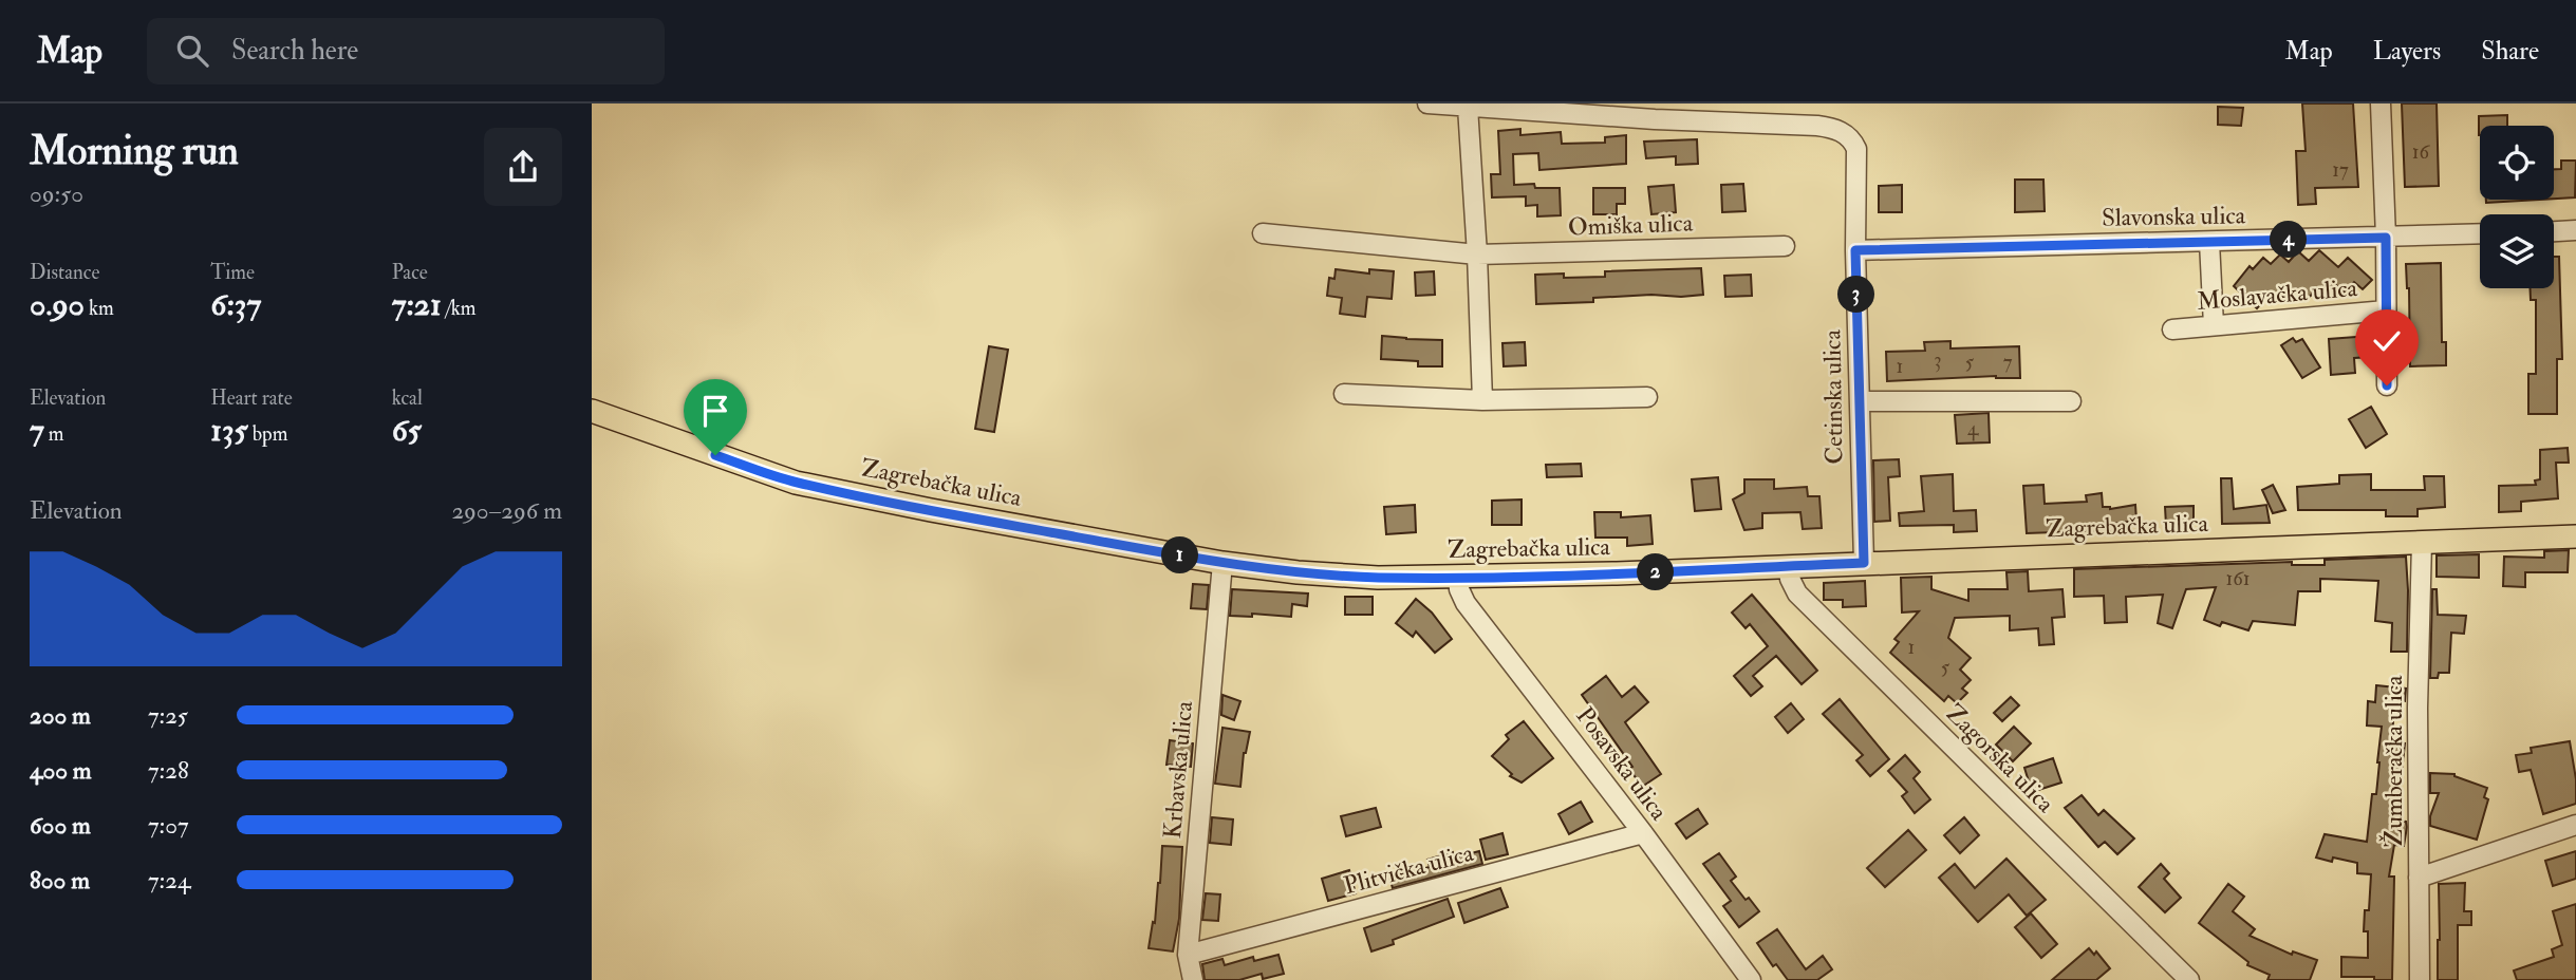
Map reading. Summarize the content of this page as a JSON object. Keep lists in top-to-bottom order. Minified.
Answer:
{"streets":{"main road":["Zagrebačka ulica"],"street":["Slavonska ulica","Omiška ulica","Moslavačka ulica","Cetinska ulica","Zagorska ulica","Žumberačka ulica","Posavska ulica","Krbavska ulica","Plitvička ulica"]},"crossings":[["Slavonska ulica","Moslavačka ulica"],["Slavonska ulica","Cetinska ulica"],["Cetinska ulica","Zagrebačka ulica"],["Zagrebačka ulica","Zagorska ulica"],["Zagrebačka ulica","Žumberačka ulica"],["Zagrebačka ulica","Posavska ulica"],["Zagrebačka ulica","Krbavska ulica"],["Posavska ulica","Plitvička ulica"],["Krbavska ulica","Plitvička ulica"]],"house_numbers":["16","17","3","5","7","1","4","161","1","5"],"page":{"header":"Map","search":"Search here","nav":["Map","Layers","Share"],"heading":["Morning run","09:50"],"pins":["4","3","1","2"],"stats":[["Distance","0.90 km"],["Time","6:37"],["Pace","7:21 /km"],["Elevation","7 m"],["Heart rate","135 bpm"],["kcal","65"]],"chart":["Elevation","290–296 m"],"list":[{"name":"200 m","note":"7:25"},{"name":"400 m","note":"7:28"},{"name":"600 m","note":"7:07"},{"name":"800 m","note":"7:24"}]}}
